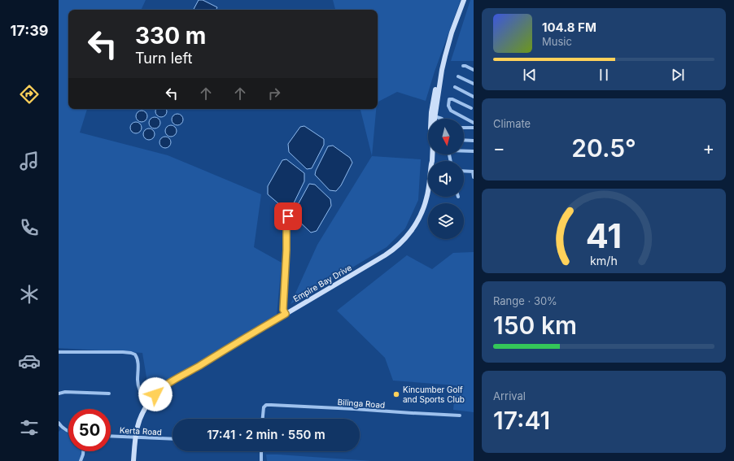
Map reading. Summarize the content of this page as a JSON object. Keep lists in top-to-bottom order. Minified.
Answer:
{"streets":{"main road":["Empire Bay Drive"],"street":["Bilinga Road","Kerta Road"]},"crossings":[["Empire Bay Drive","Kerta Road"]],"places":["Kincumber Golf and Sports Club"],"north":"bottom","page":{"tabs":"17:39","turn":["330 m","Turn left"],"song":["104.8 FM","Music"],"tile":["Climate",["Range · 30%","150 km"],["Arrival","17:41"]],"heat":["−","20.5°","+"],"limit":"50","trip":"17:41 · 2 min · 550 m","gauge":["41","km/h"]}}
